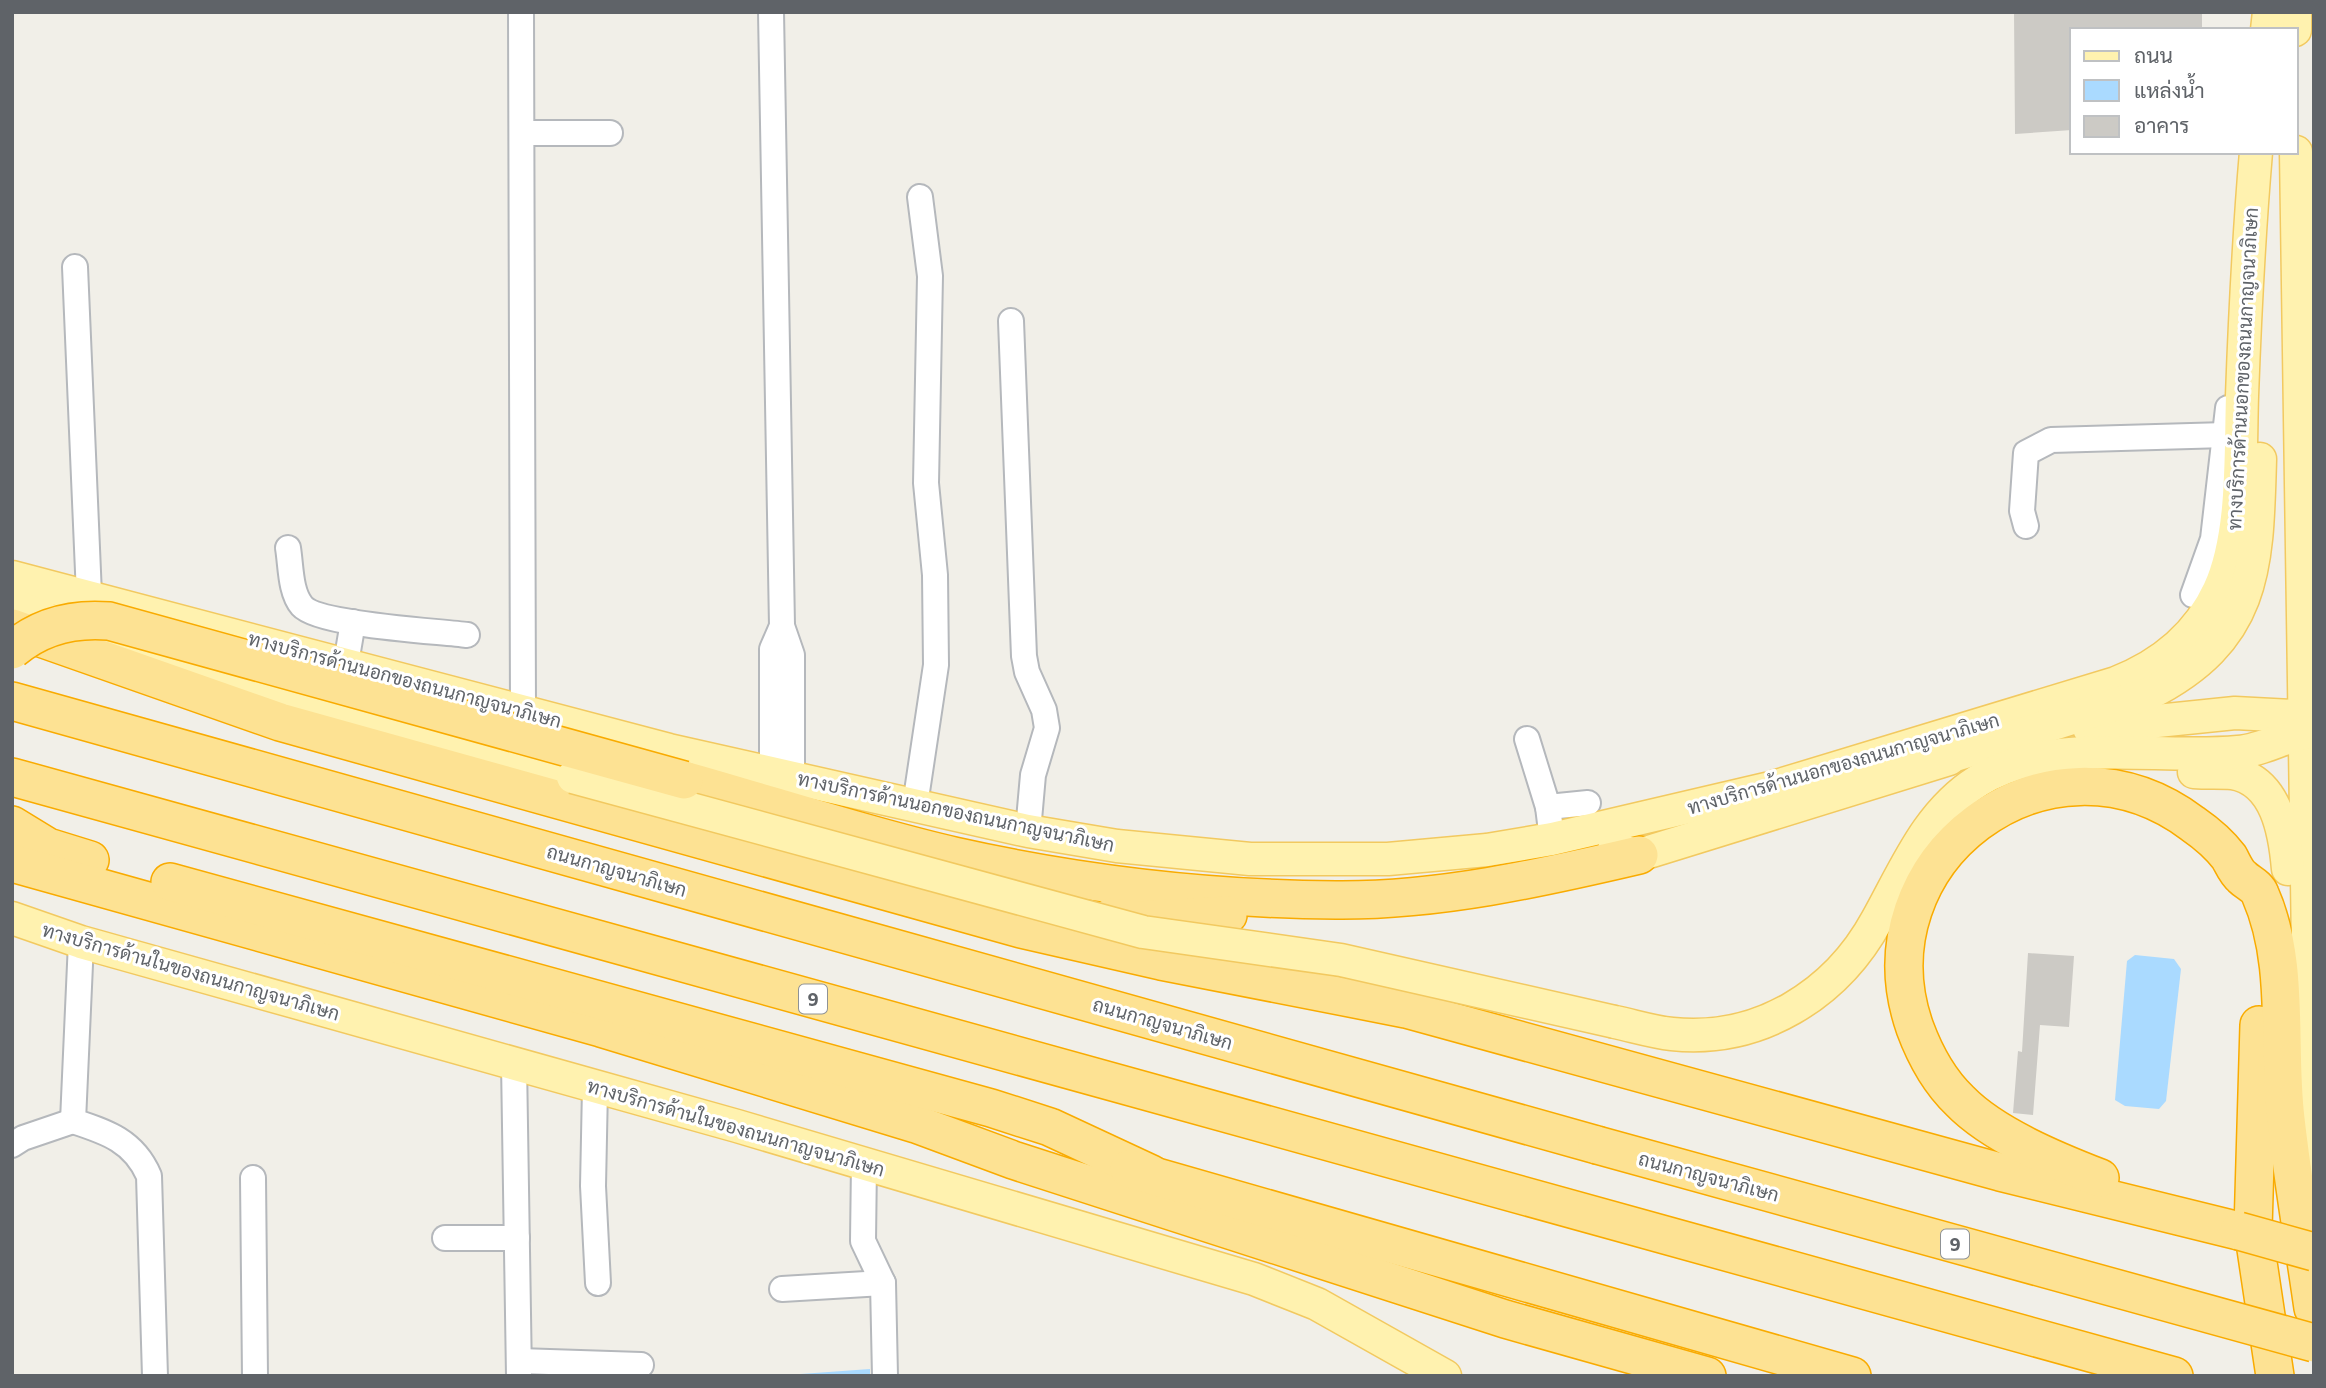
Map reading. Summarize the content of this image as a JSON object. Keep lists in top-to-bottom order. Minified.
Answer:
{"streets":{"highway":["ถนนกาญจนาภิเษก","9"],"main road":["ทางบริการด้านนอกของถนนกาญจนาภิเษก","ทางบริการด้านในของถนนกาญจนาภิเษก"]},"legend":["ถนน","แหล่งน้ำ","อาคาร"]}
